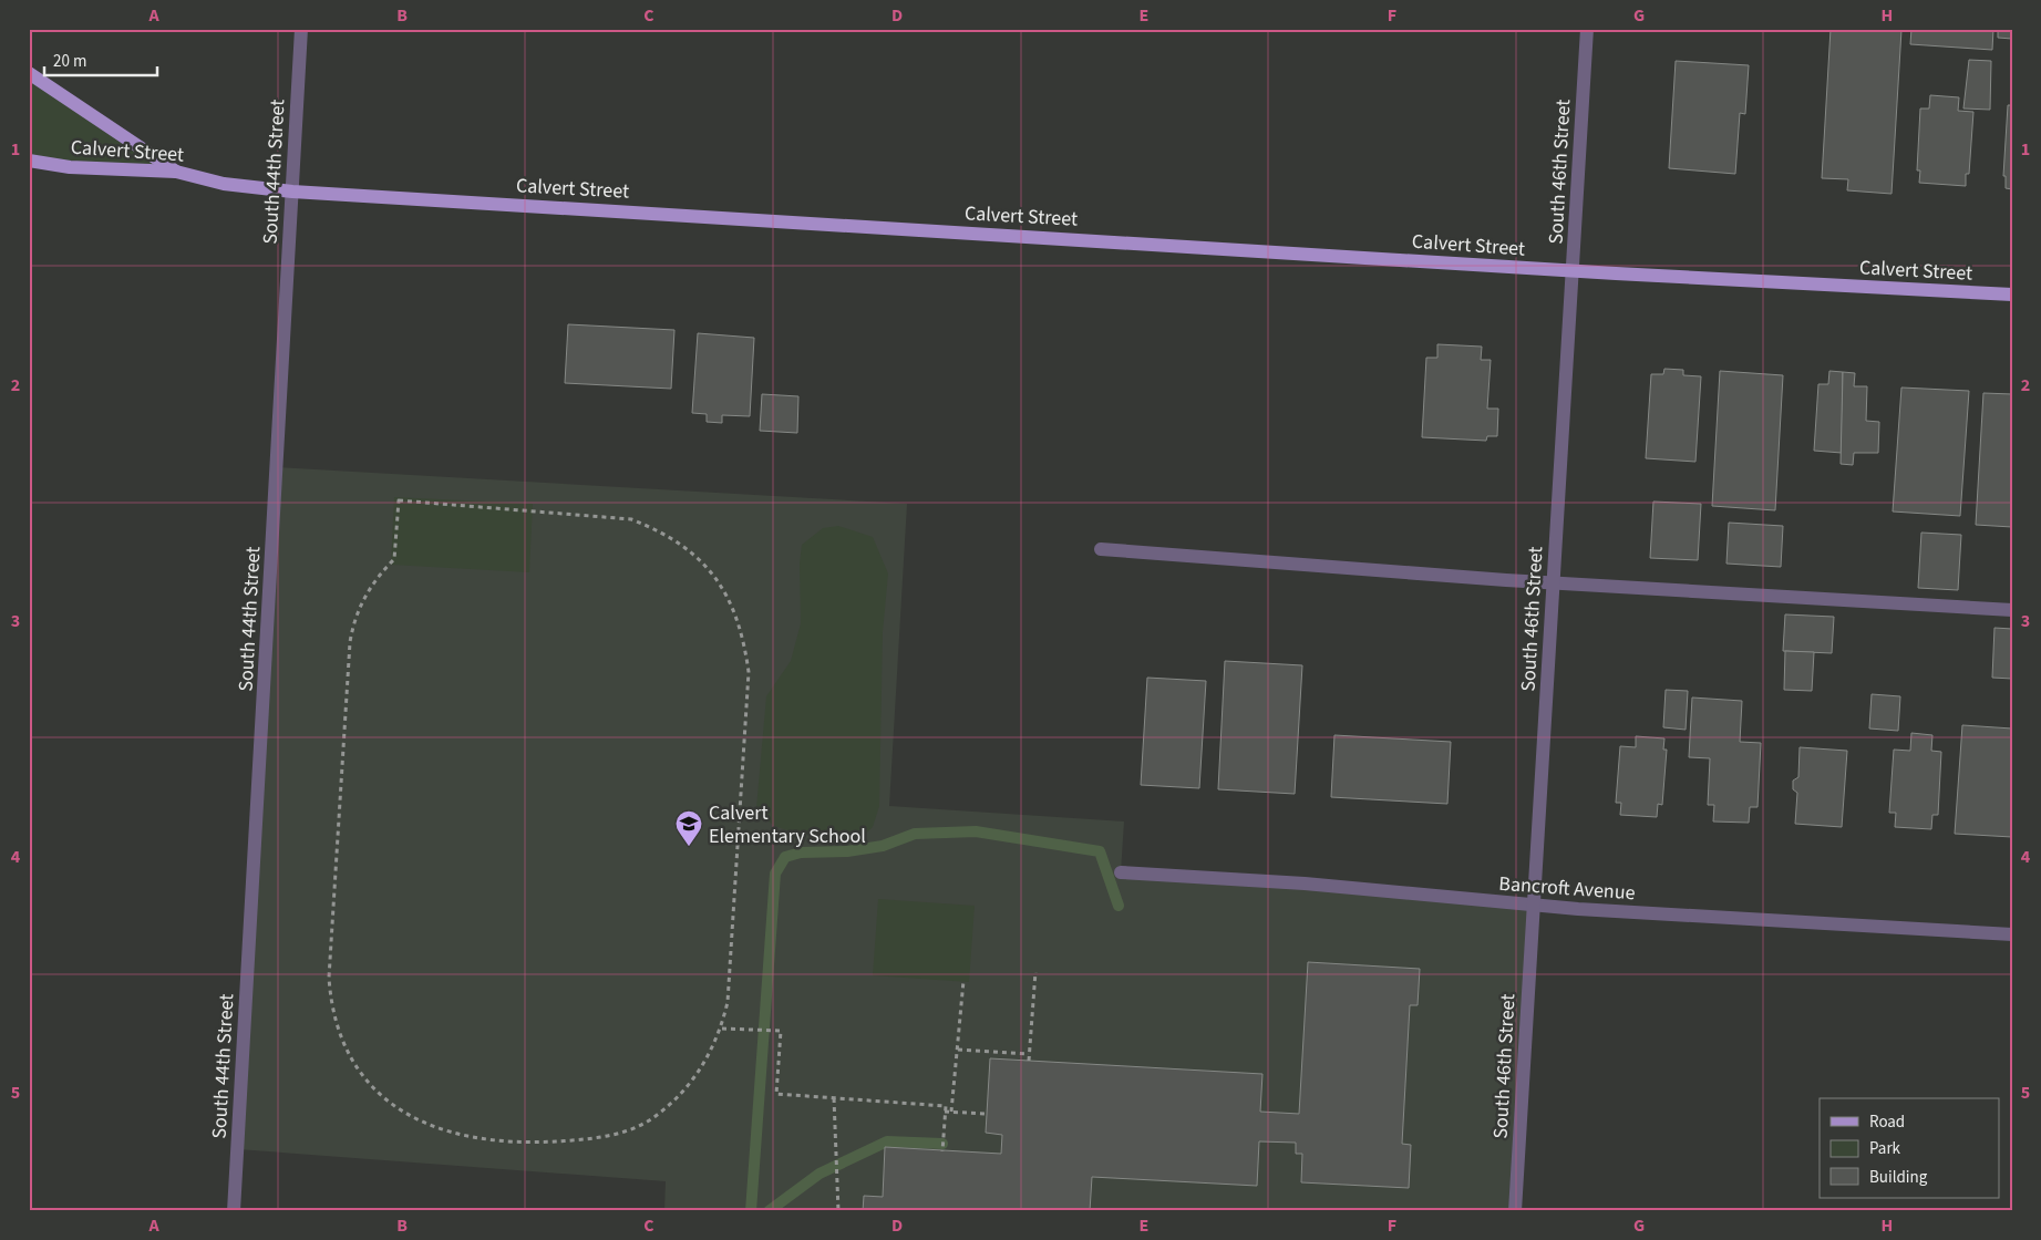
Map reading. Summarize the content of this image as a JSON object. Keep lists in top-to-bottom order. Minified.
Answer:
{"streets":{"main road":["Calvert Street"],"street":["South 44th Street","South 46th Street","Bancroft Avenue"]},"crossings":[["Calvert Street","South 44th Street"],["Calvert Street","South 46th Street"],["South 46th Street","Bancroft Avenue"]],"places":{"school or university":["Calvert Elementary School"]},"legend":["Road","Park","Building"],"scale_bar":"20 m","grid":{"columns":["A","B","C","D","E","F","G","H"],"rows":["1","2","3","4","5"]}}
